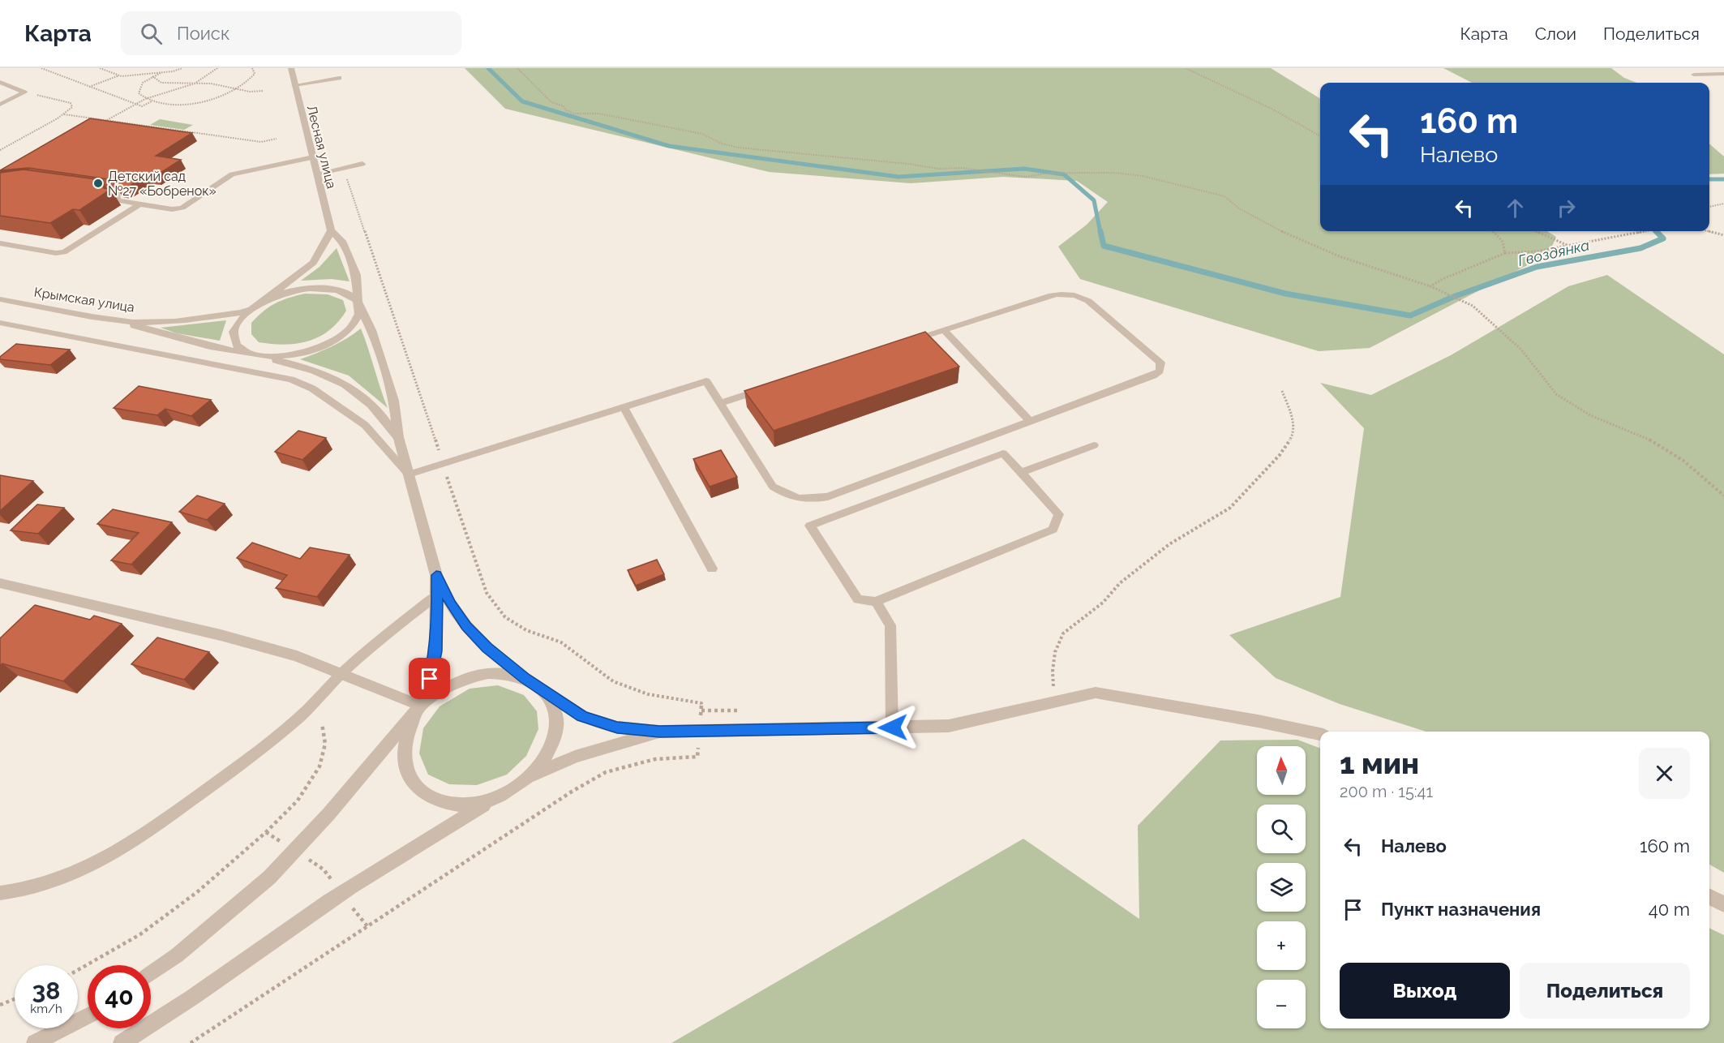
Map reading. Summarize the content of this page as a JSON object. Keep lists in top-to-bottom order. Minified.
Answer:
{"streets":{"street":["Лесная улица","Крымская улица"]},"water":["Гвоздянка"],"places":["Детский сад №27 «Бобренок»"],"north":"top","page":{"header":"Карта","search":"Поиск","nav":["Карта","Слои","Поделиться"],"turn":["160 m","Налево"],"heading":["1 мин","200 m · 15:41"],"map_buttons":["+","−"],"list":[{"name":"Налево","value":"160 m"},{"name":"Пункт назначения","value":"40 m"}],"buttons":["Выход","Поделиться"],"speed":"38 km/h","limit":"40"}}
